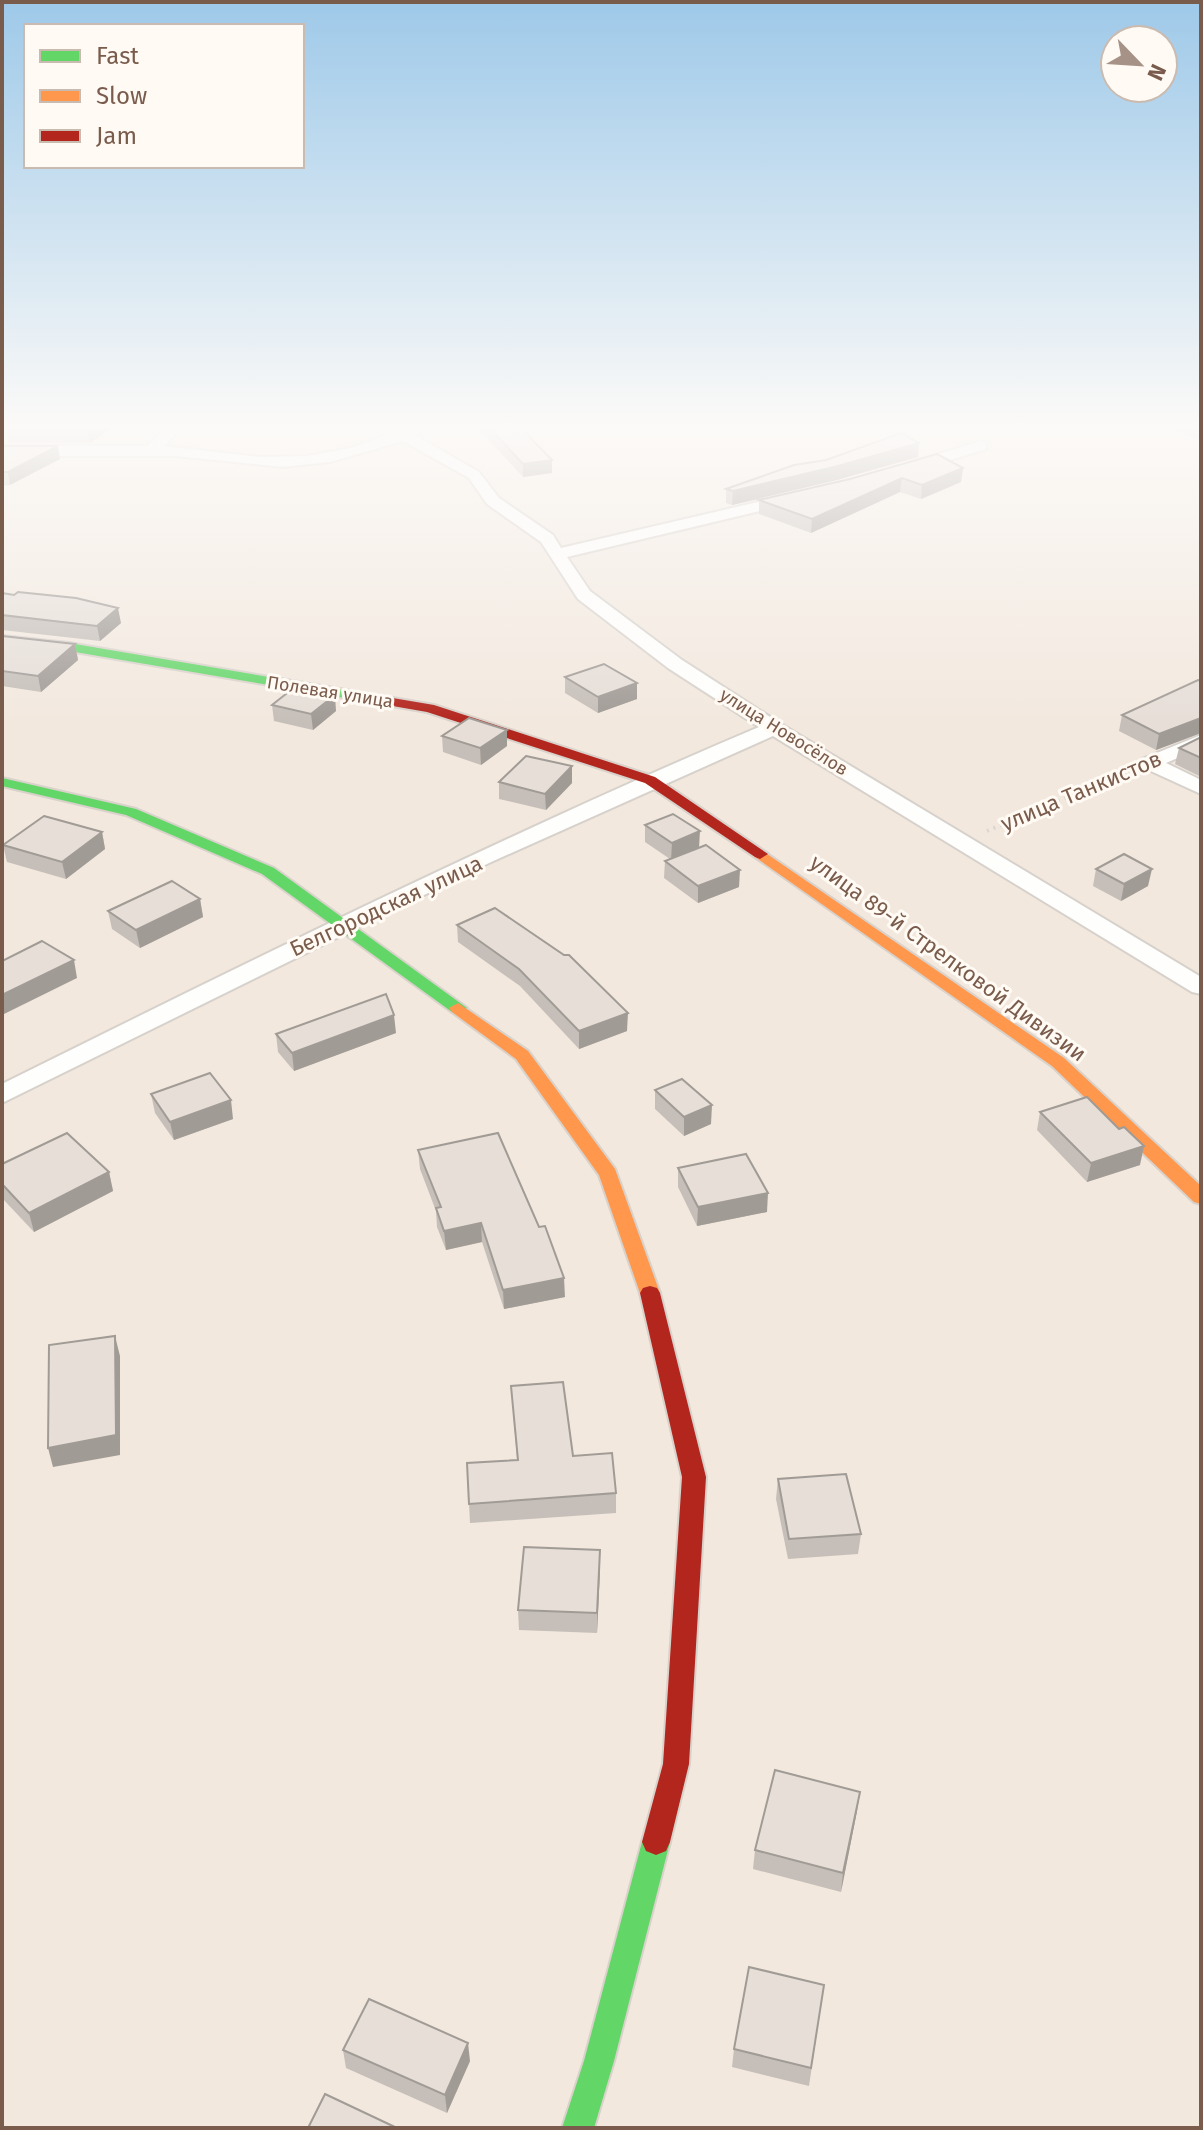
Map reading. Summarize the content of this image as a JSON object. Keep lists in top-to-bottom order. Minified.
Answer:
{"streets":{"street":["Полевая улица","улица Новосёлов","улица Танкистов","Белгородская улица","улица 89-й Стрелковой Дивизии"]},"crossings":[["Полевая улица","Белгородская улица"],["Полевая улица","улица 89-й Стрелковой Дивизии"],["улица Новосёлов","улица Танкистов"],["улица Новосёлов","Белгородская улица"],["Белгородская улица","улица 89-й Стрелковой Дивизии"]],"legend":["Fast","Slow","Jam"],"north":"bottom right"}
